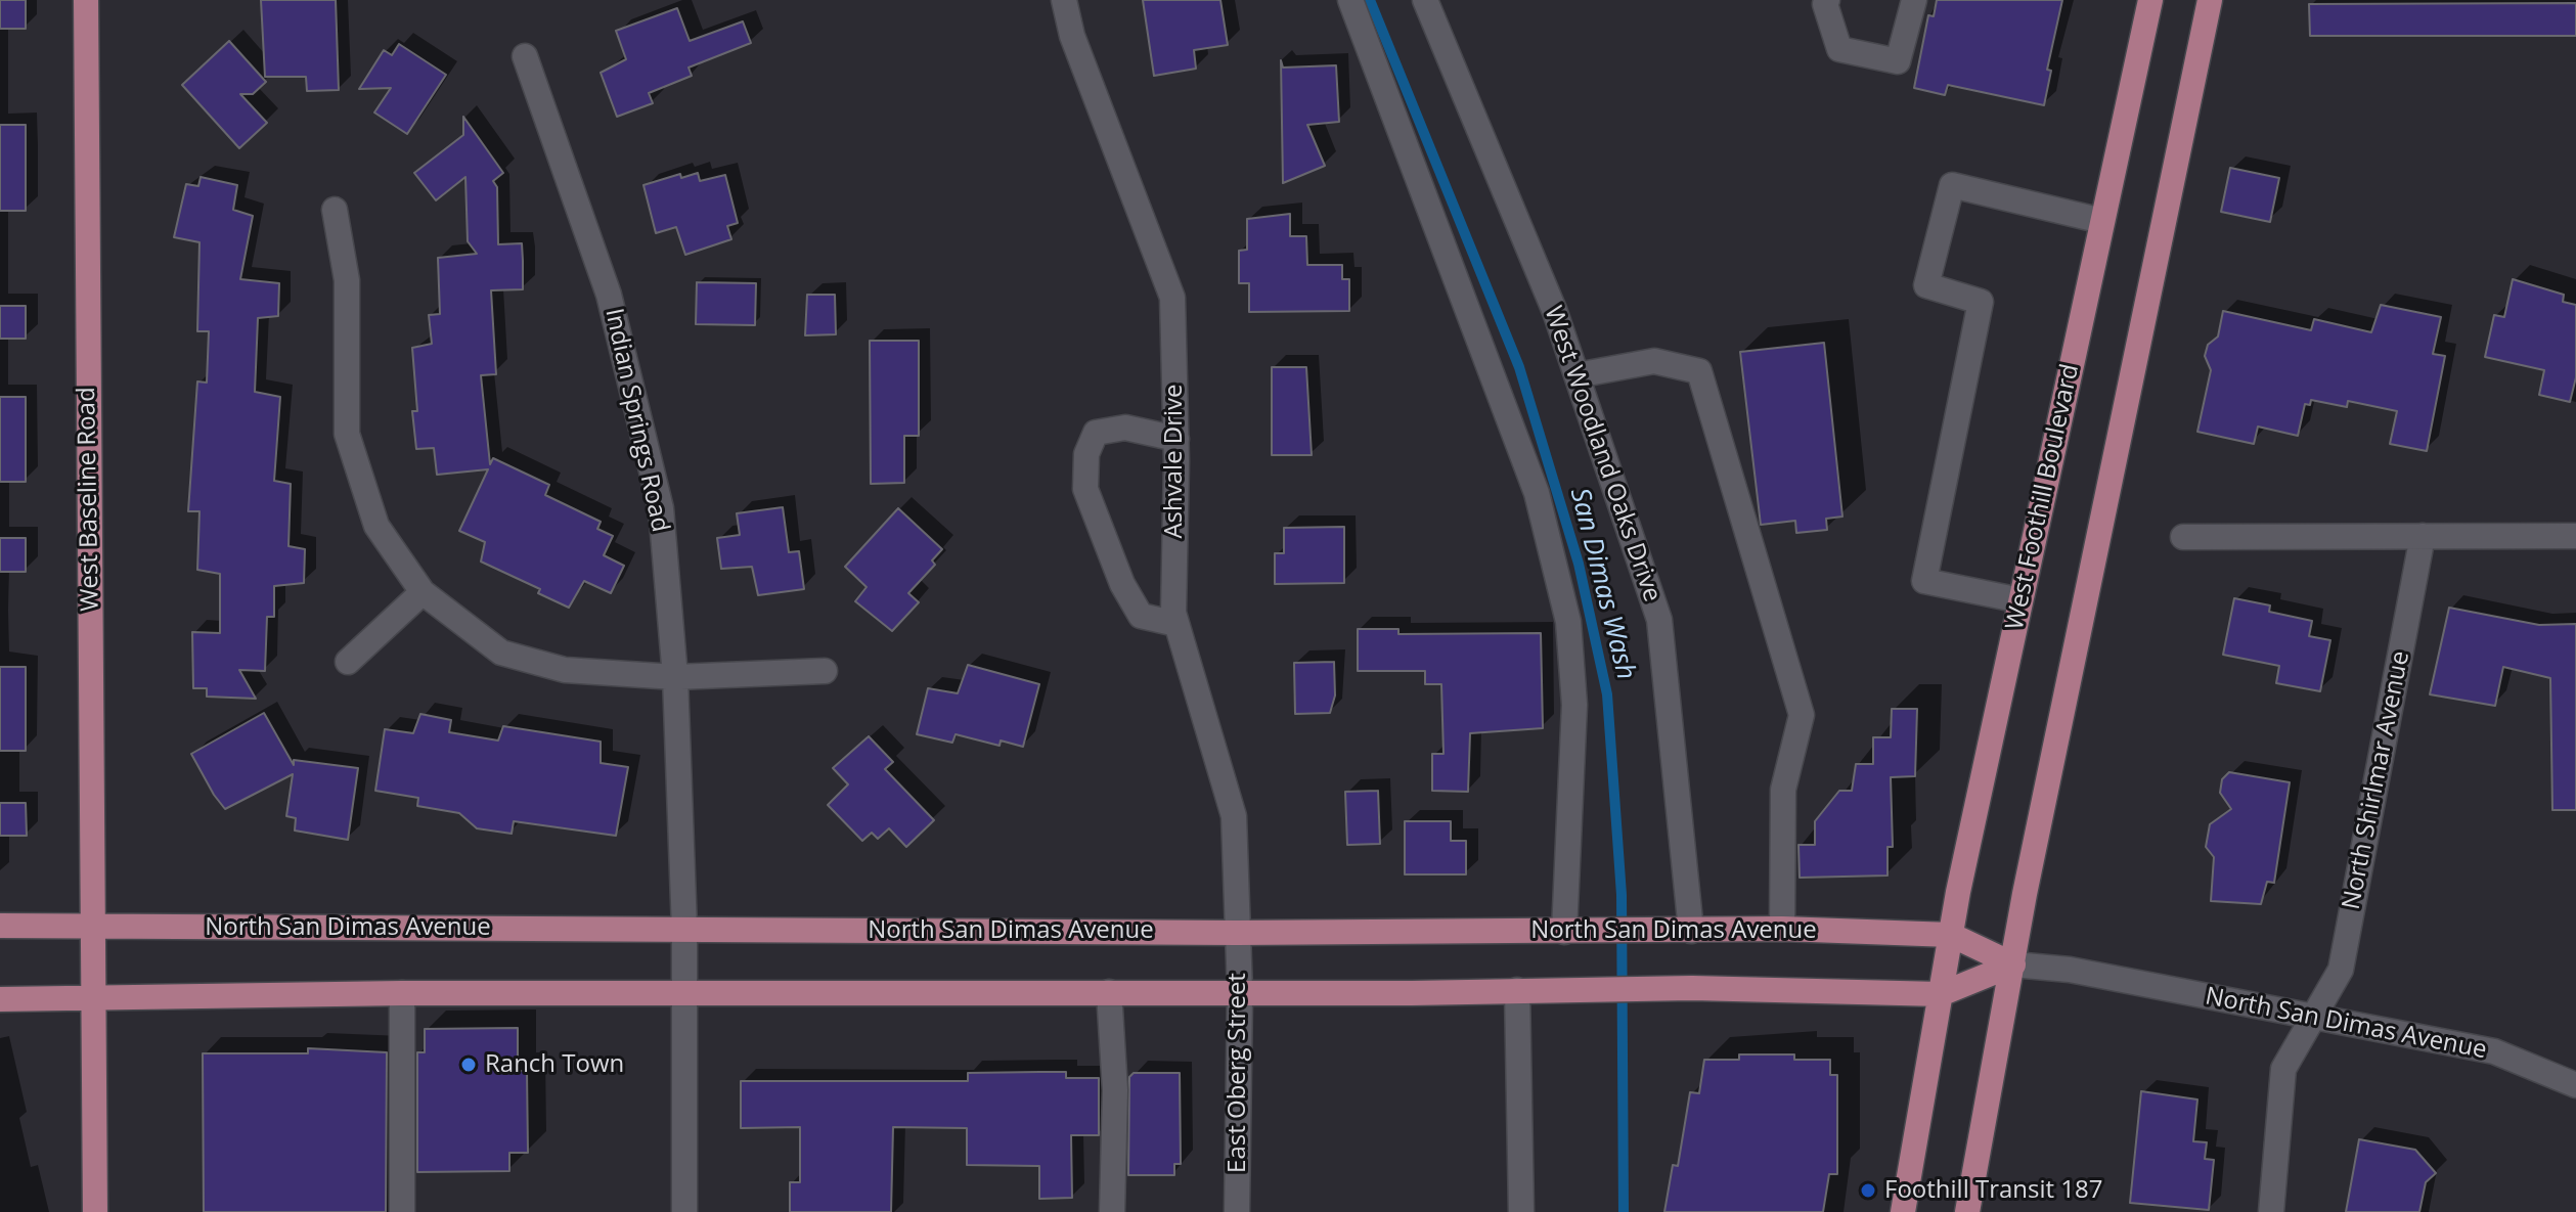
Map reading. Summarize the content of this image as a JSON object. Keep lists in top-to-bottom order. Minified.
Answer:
{"streets":{"main road":["West Foothill Boulevard","West Baseline Road","North San Dimas Avenue"],"street":["Indian Springs Road","West Woodland Oaks Drive","Ashvale Drive","North Shirlmar Avenue","East Oberg Street"]},"crossings":[["Indian Springs Road","North San Dimas Avenue"],["West Woodland Oaks Drive","North San Dimas Avenue"],["Ashvale Drive","North San Dimas Avenue"],["Ashvale Drive","East Oberg Street"],["West Foothill Boulevard","North San Dimas Avenue"],["West Baseline Road","North San Dimas Avenue"],["North Shirlmar Avenue","North San Dimas Avenue"],["North San Dimas Avenue","East Oberg Street"]],"water":["San Dimas Wash"],"places":["Ranch Town","Foothill Transit 187"]}
